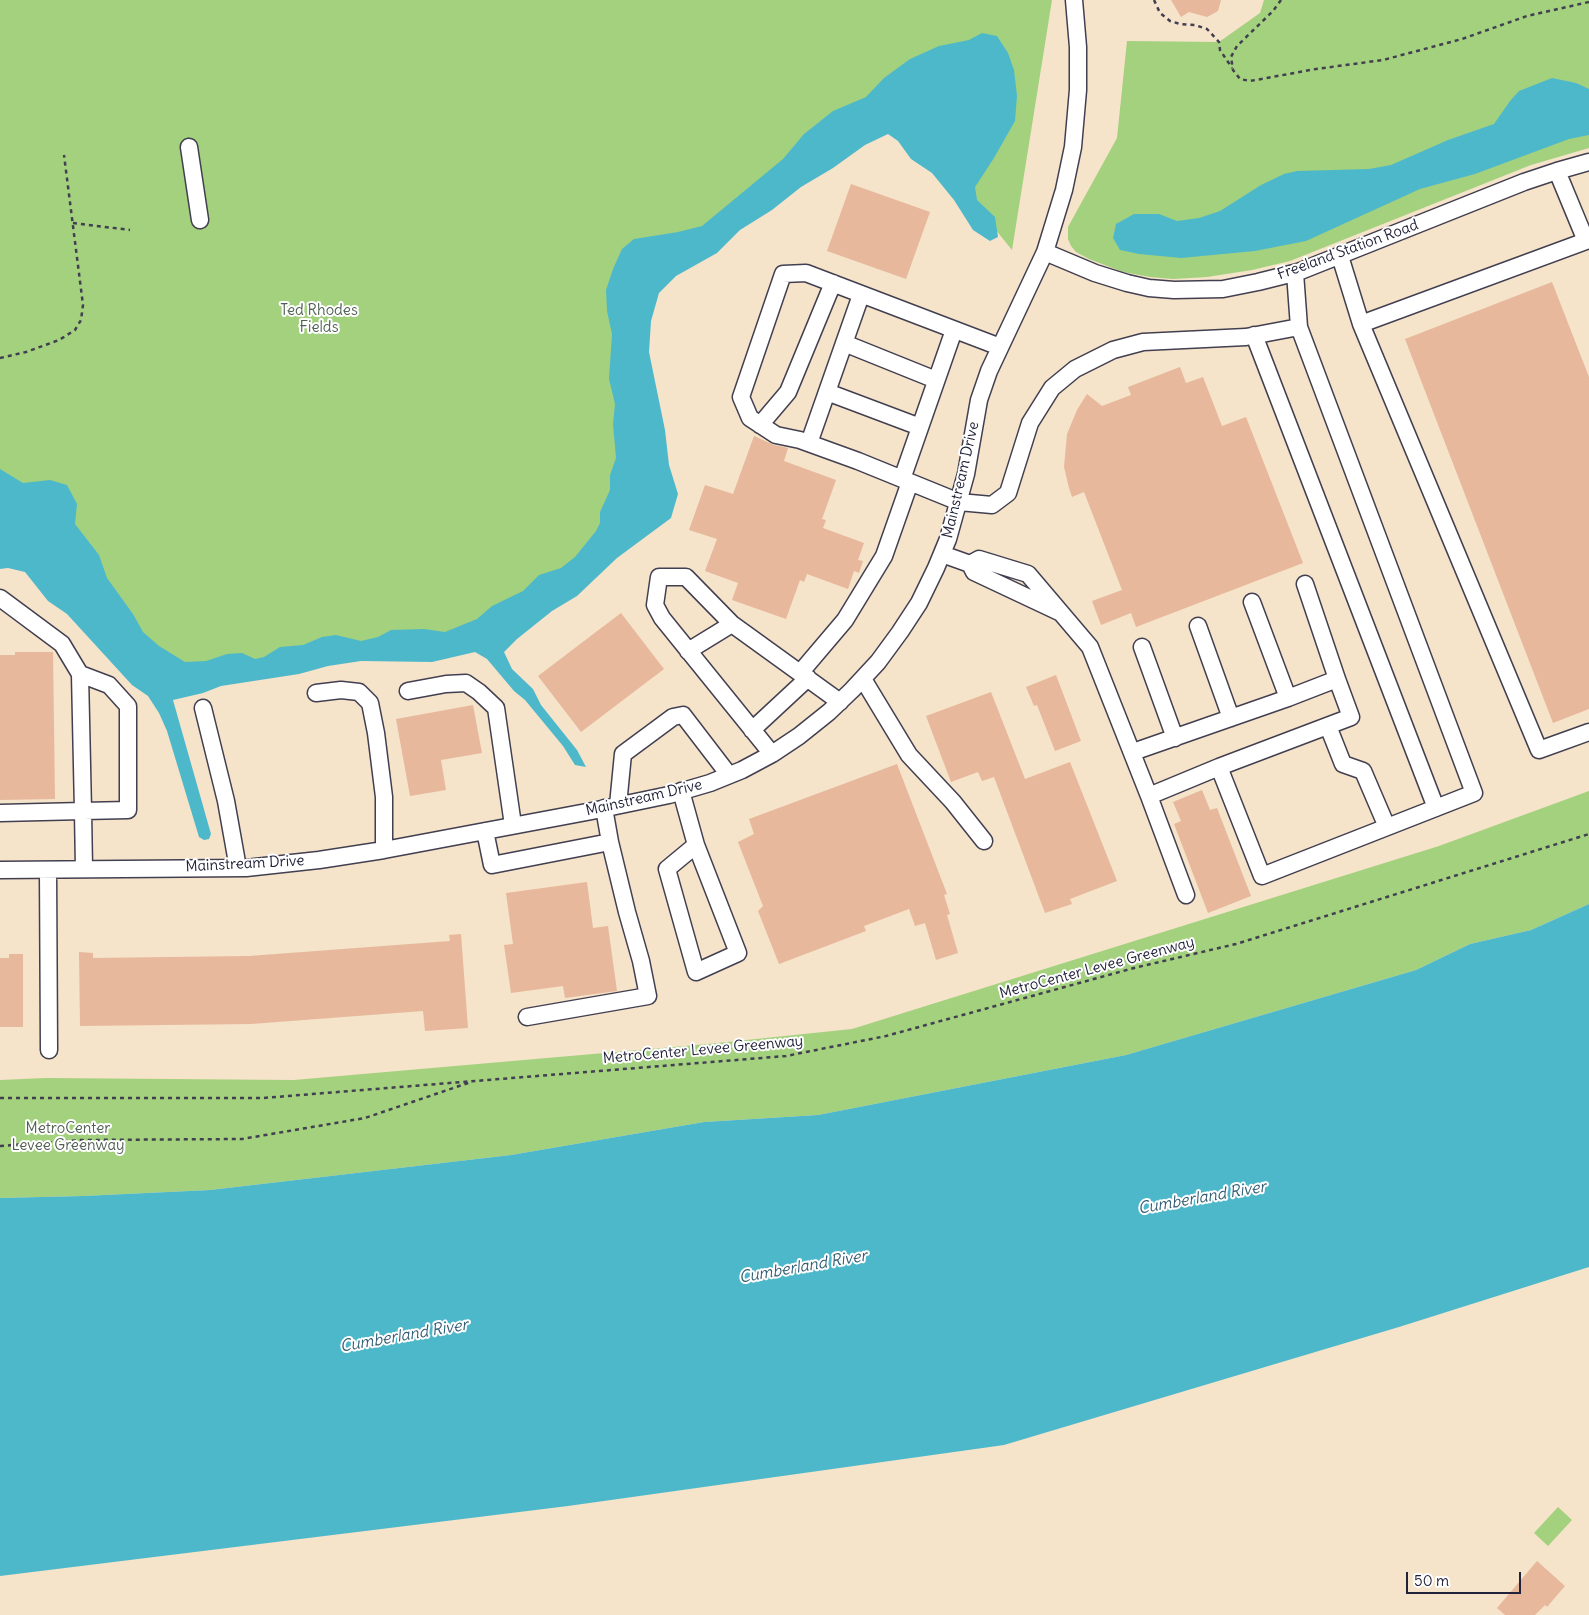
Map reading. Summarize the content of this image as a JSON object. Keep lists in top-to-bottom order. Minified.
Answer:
{"streets":{"street":["Freeland Station Road","Mainstream Drive"],"path":["MetroCenter Levee Greenway"]},"crossings":[["Freeland Station Road","Mainstream Drive"]],"water":["Cumberland River"],"parks":["Ted Rhodes Fields","MetroCenter Levee Greenway"],"scale_bar":"50 m"}
